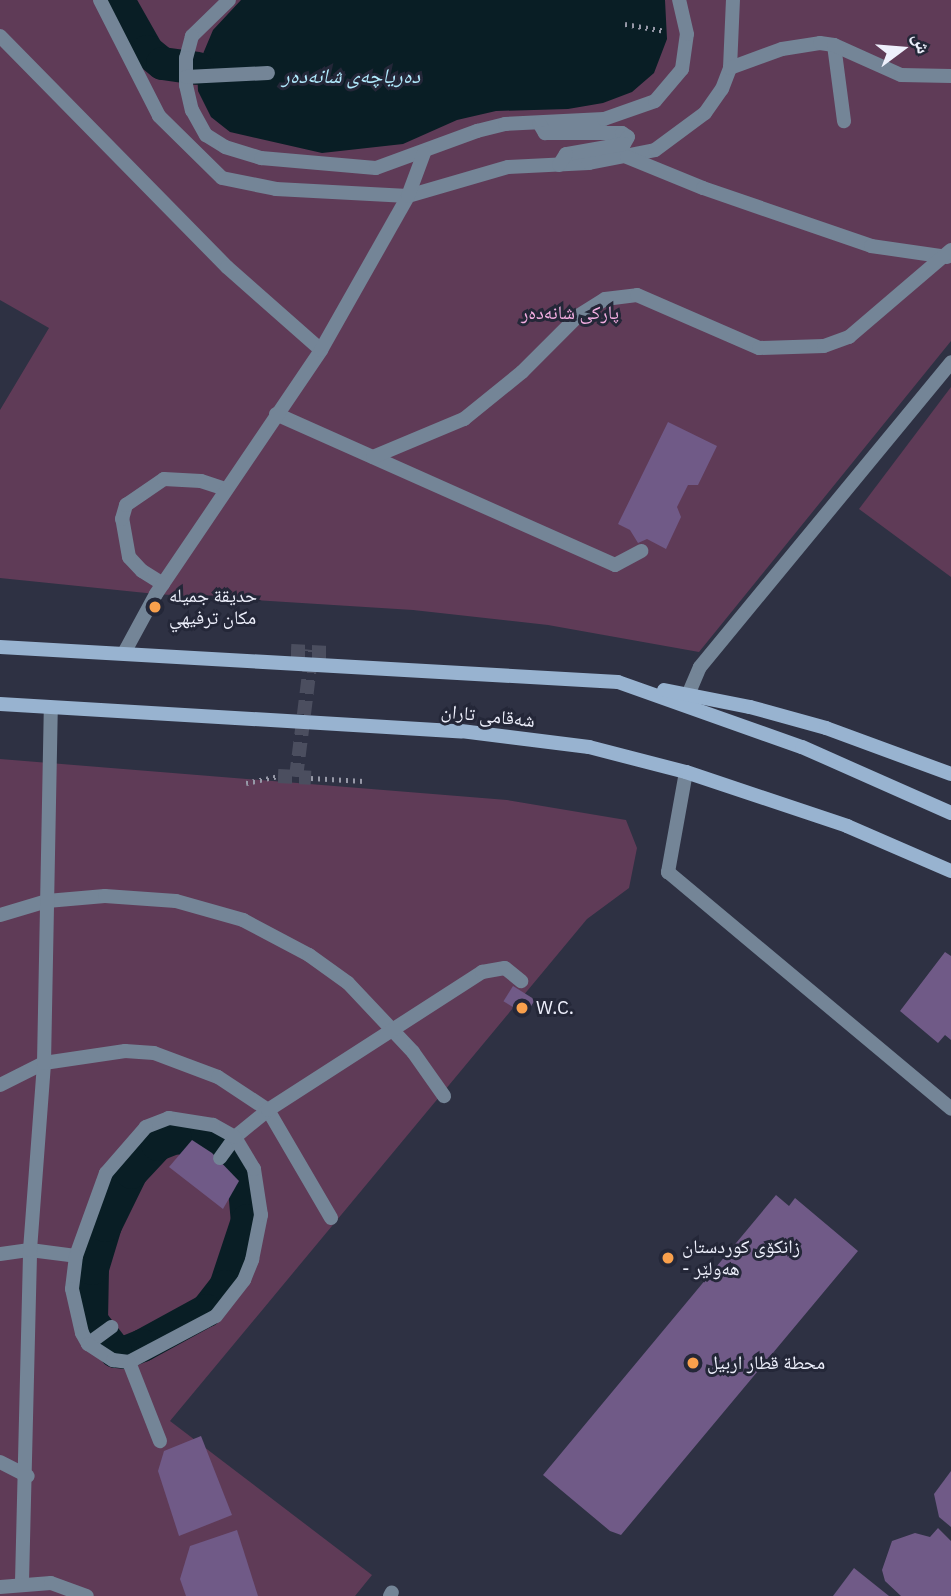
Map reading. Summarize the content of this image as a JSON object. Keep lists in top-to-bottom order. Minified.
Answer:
{"streets":{"main road":["شەقامی تاران"]},"water":["دەریاچەی شانەدەر"],"parks":["پارکی شانەدەر"],"places":["حديقة جميله مكان ترفيهي","W.C.","زانکۆی کوردستان - هەولێر","محطة قطار اربيل"],"north":"right"}
